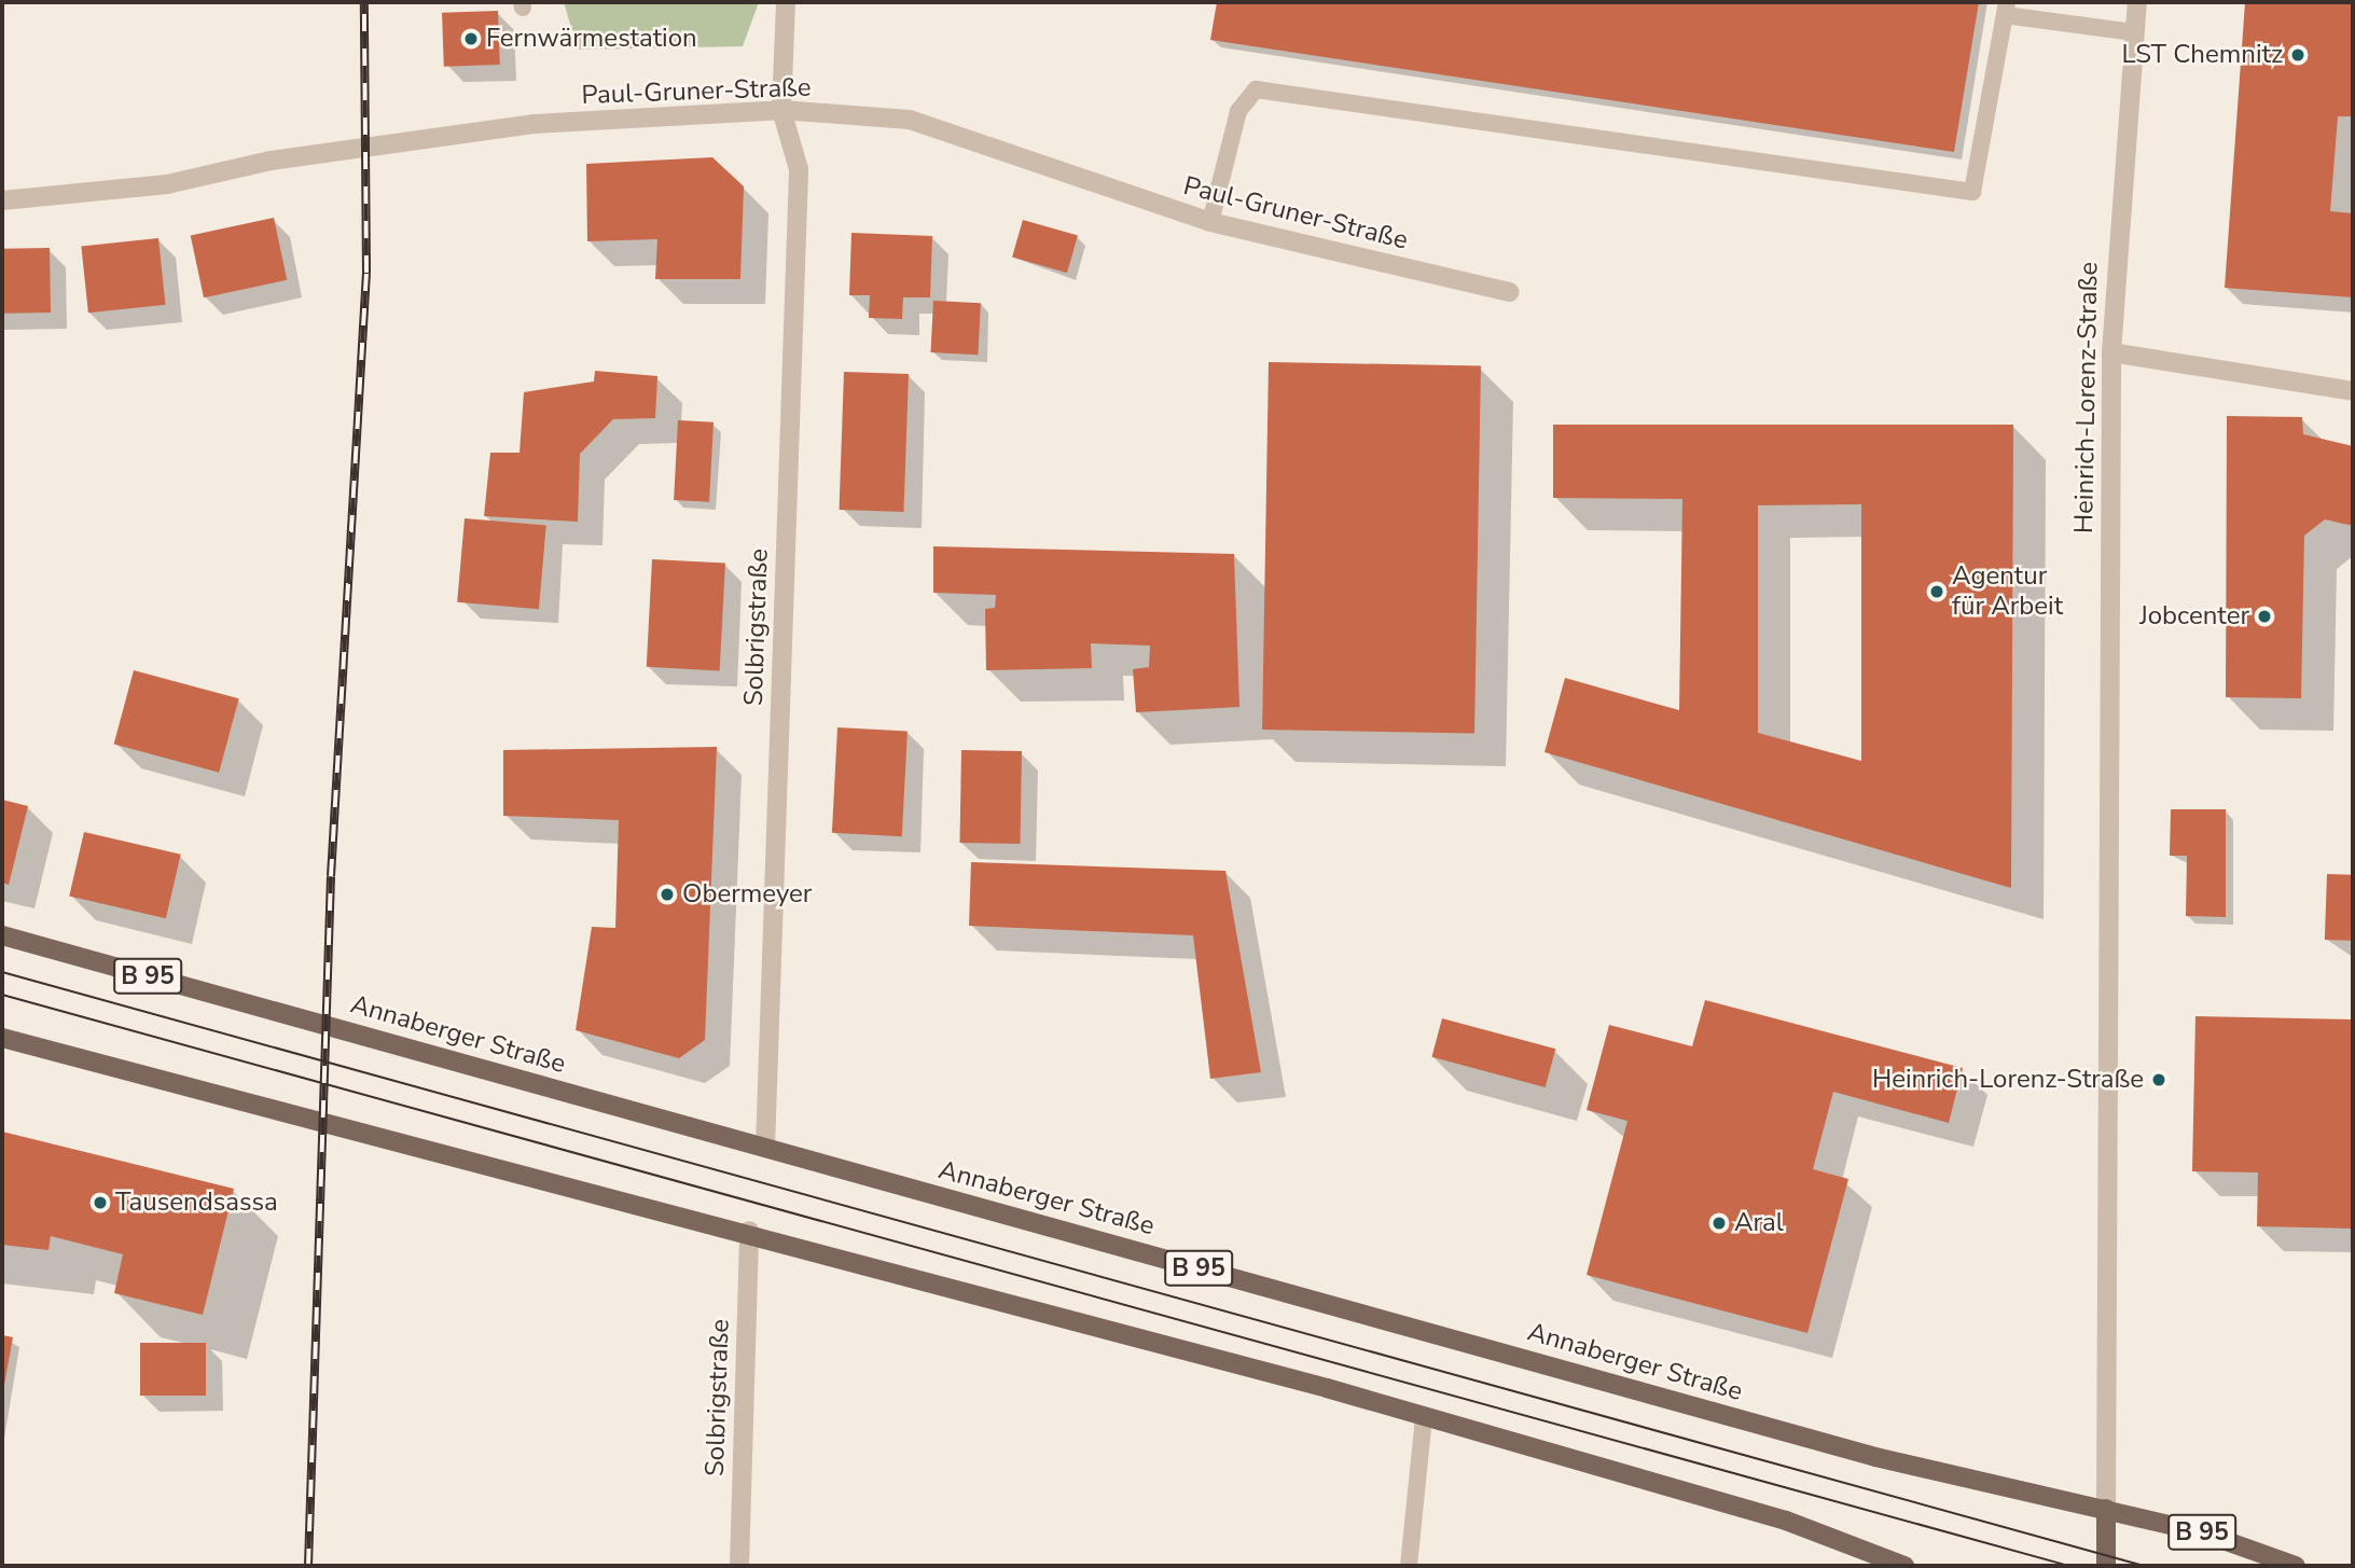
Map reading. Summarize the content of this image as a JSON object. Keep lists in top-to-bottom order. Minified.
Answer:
{"streets":{"main road":["Heinrich-Lorenz-Straße","B 95","Annaberger Straße"],"street":["Paul-Gruner-Straße","Solbrigstraße"]},"crossings":[["Paul-Gruner-Straße","Solbrigstraße"],["Heinrich-Lorenz-Straße","Annaberger Straße"],["Solbrigstraße","Annaberger Straße"]],"places":["Fernwärmestation","LST Chemnitz","Agentur für Arbeit","Jobcenter","Obermeyer","Heinrich-Lorenz-Straße","Tausendsassa","Aral"]}
